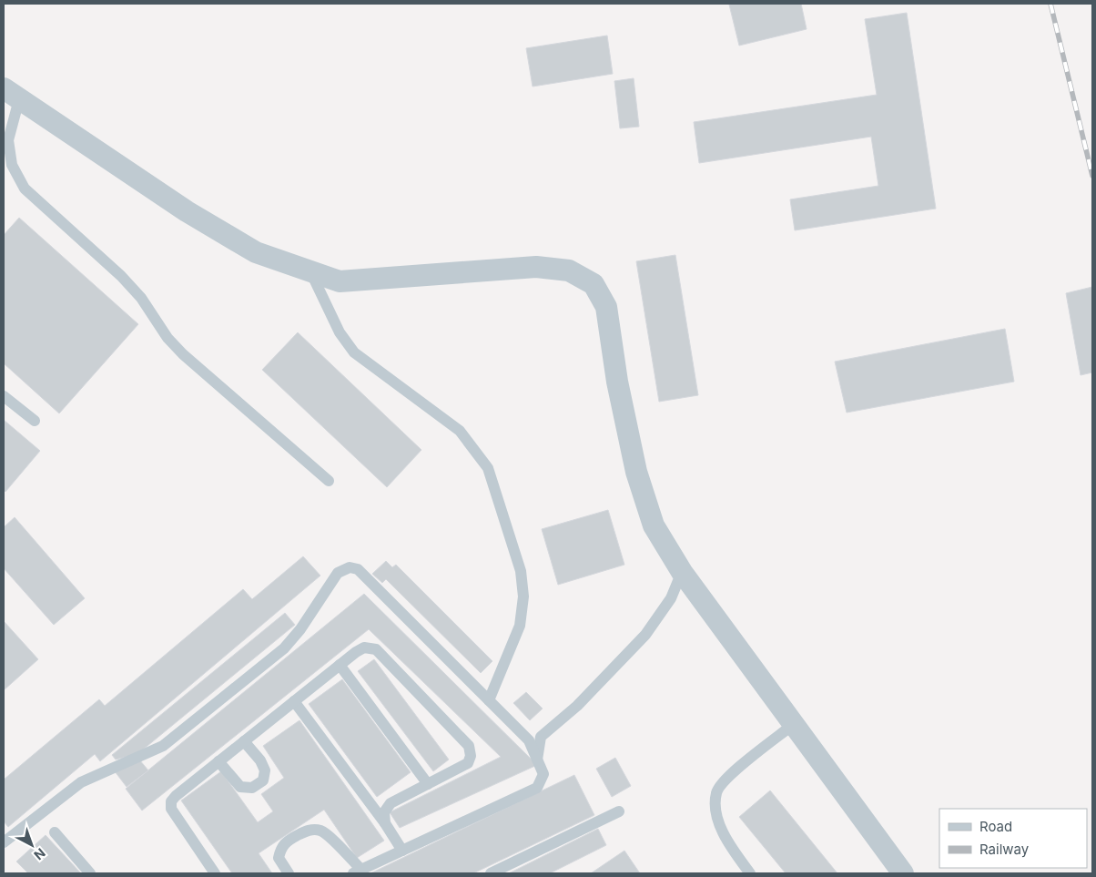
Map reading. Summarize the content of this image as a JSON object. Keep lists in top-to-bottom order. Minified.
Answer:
{"legend":["Road","Railway"],"north":"bottom right"}
